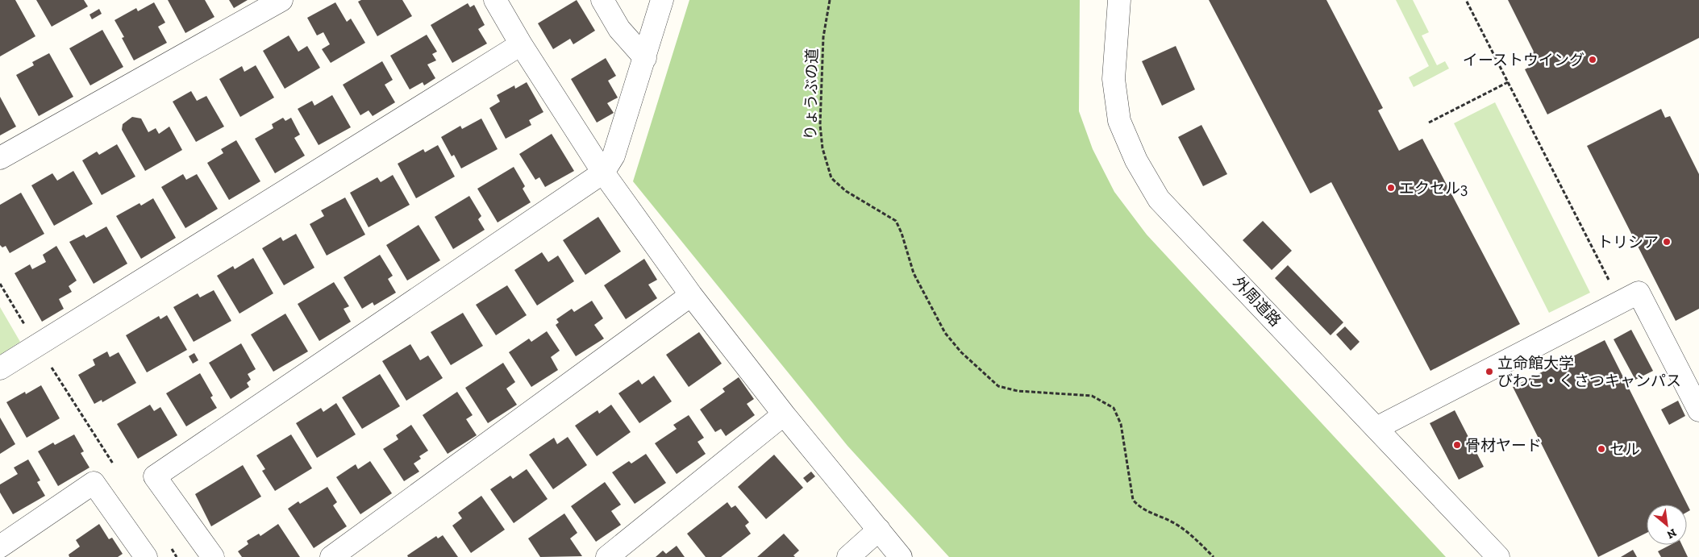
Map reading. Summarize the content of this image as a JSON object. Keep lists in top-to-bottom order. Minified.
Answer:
{"streets":{"street":["外周道路"],"path":["りょうぶの道"]},"places":["イーストウイング","エクセル3","トリシア","立命館大学 びわこ・くさつキャンパス","骨材ヤード","セル"],"north":"bottom right"}
